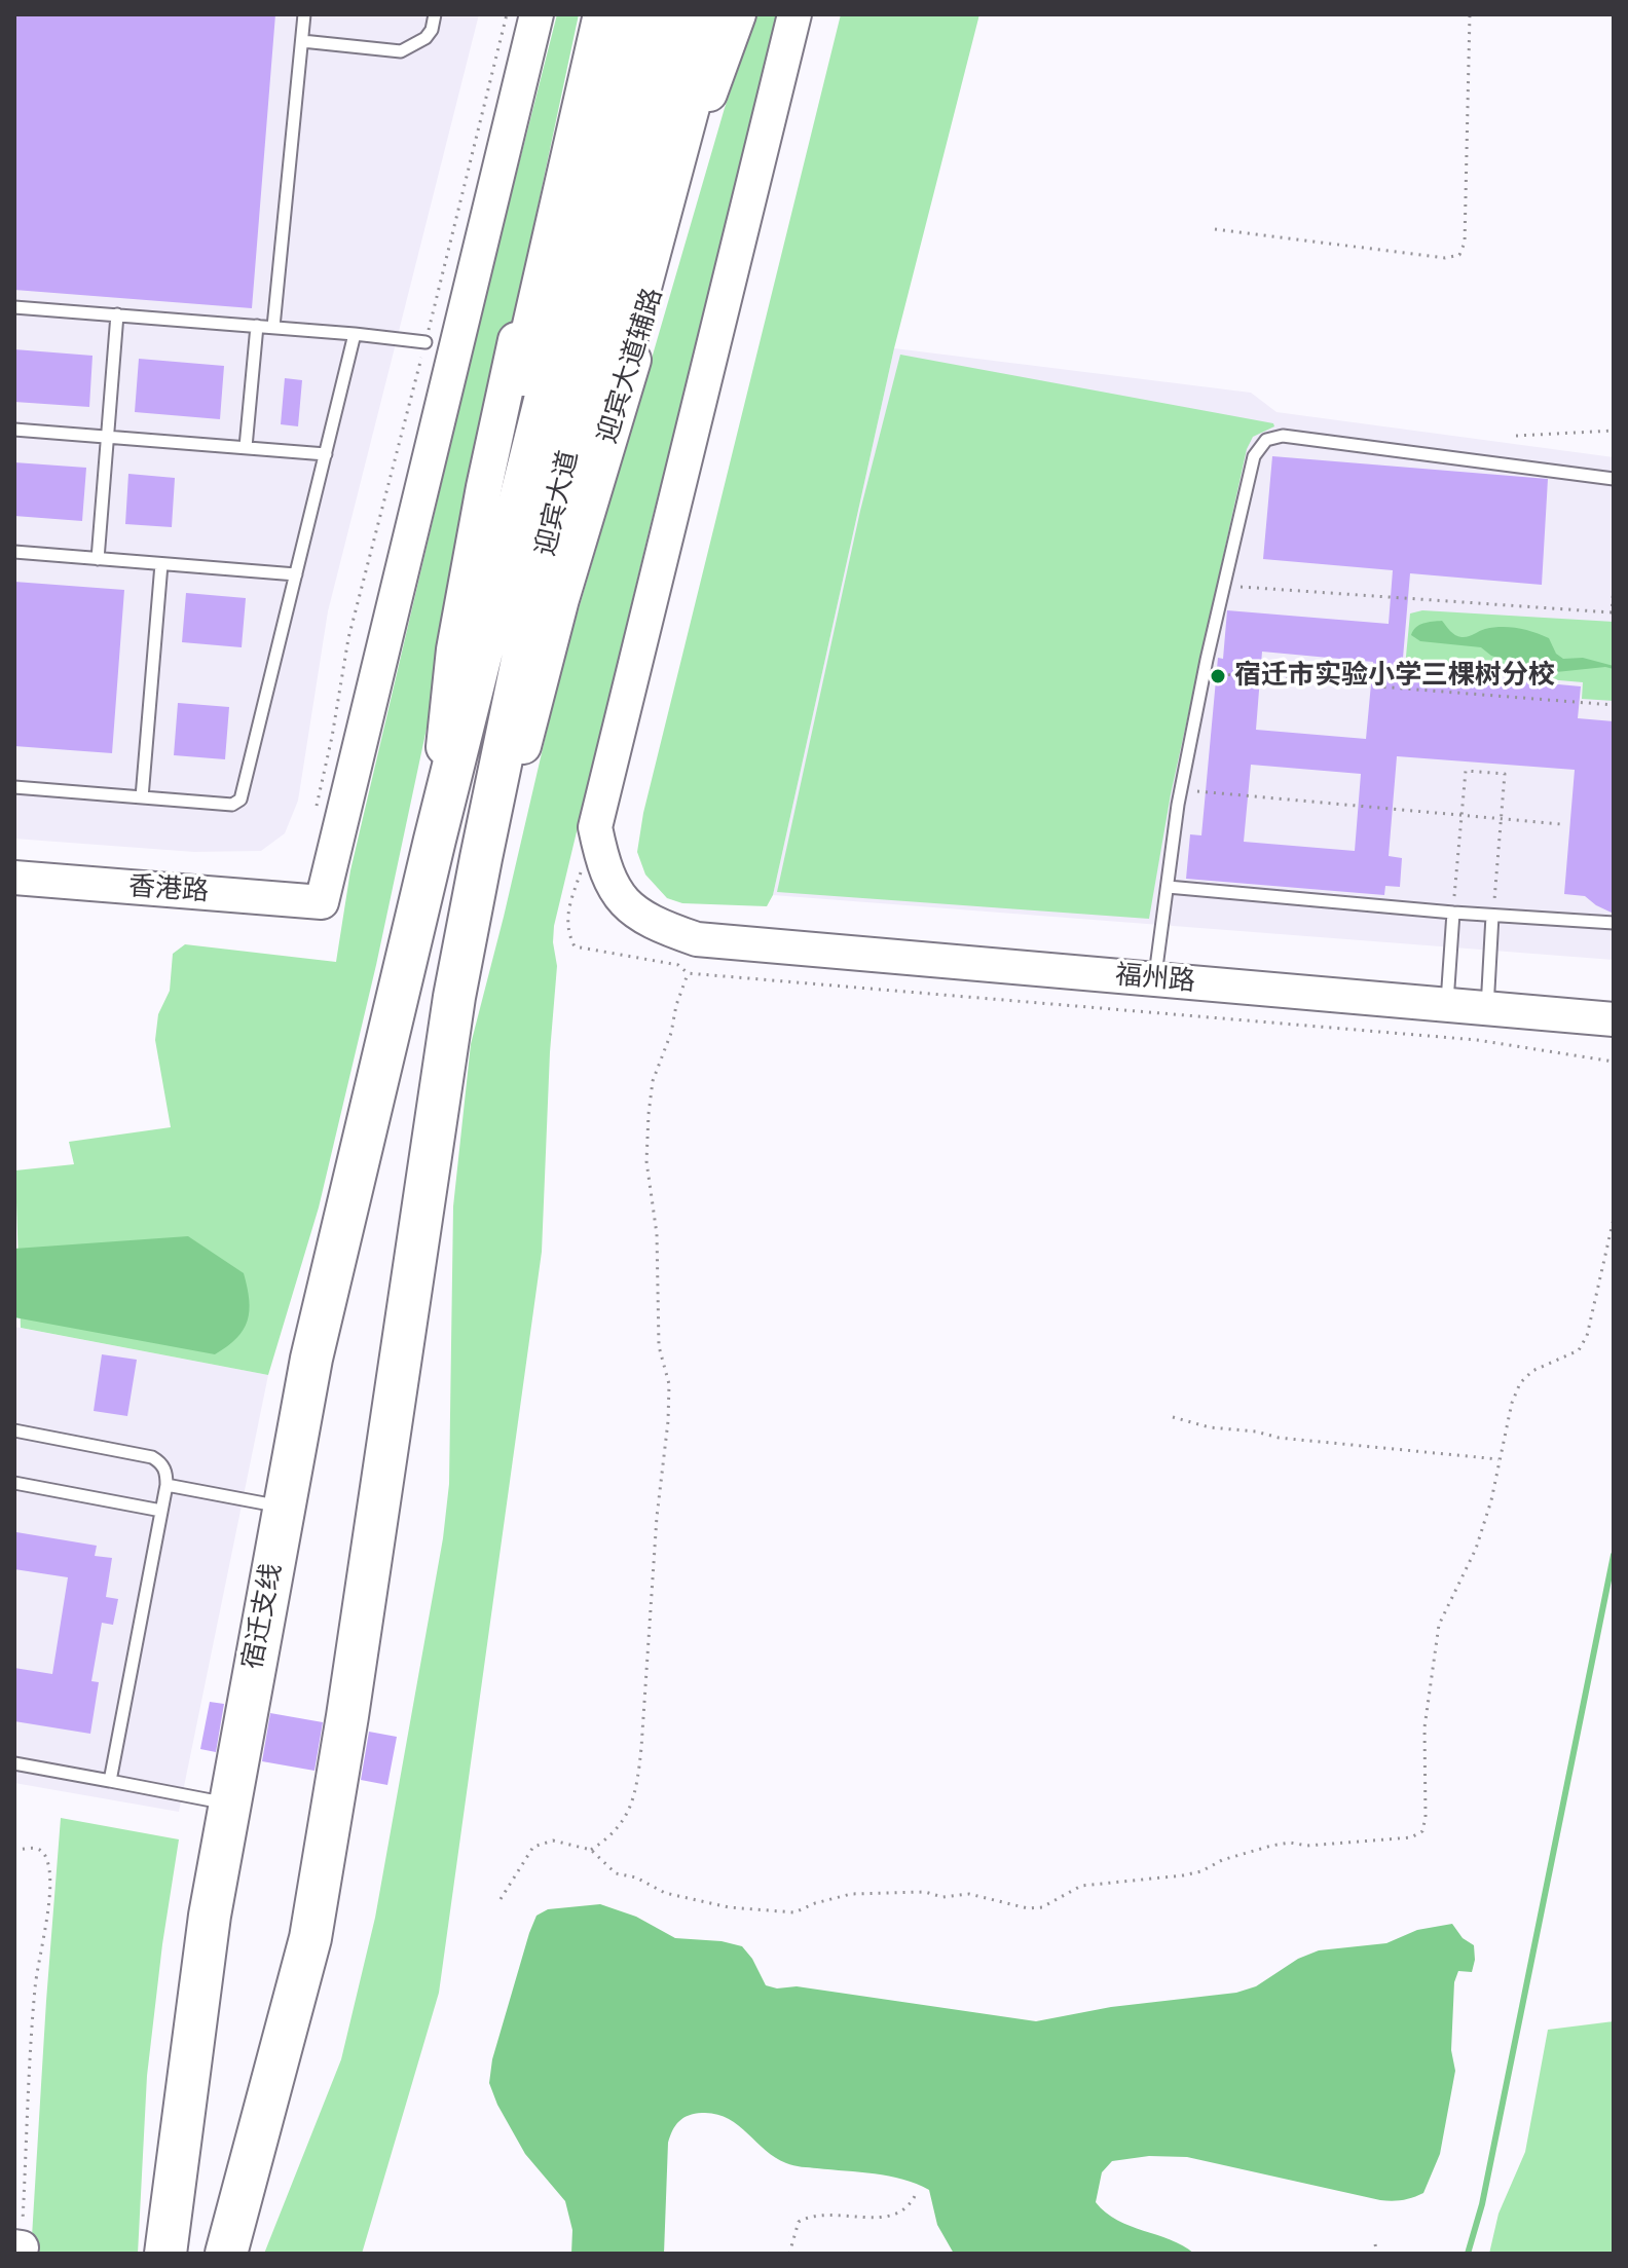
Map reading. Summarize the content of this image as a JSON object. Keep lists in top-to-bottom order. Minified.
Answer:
{"streets":{"highway":["迎宾大道","宿迁支线"],"main road":["迎宾大道辅路"],"street":["香港路","福州路"]},"crossings":[["迎宾大道辅路","迎宾大道"],["迎宾大道","宿迁支线"]],"places":["宿迁市实验小学三棵树分校"]}
